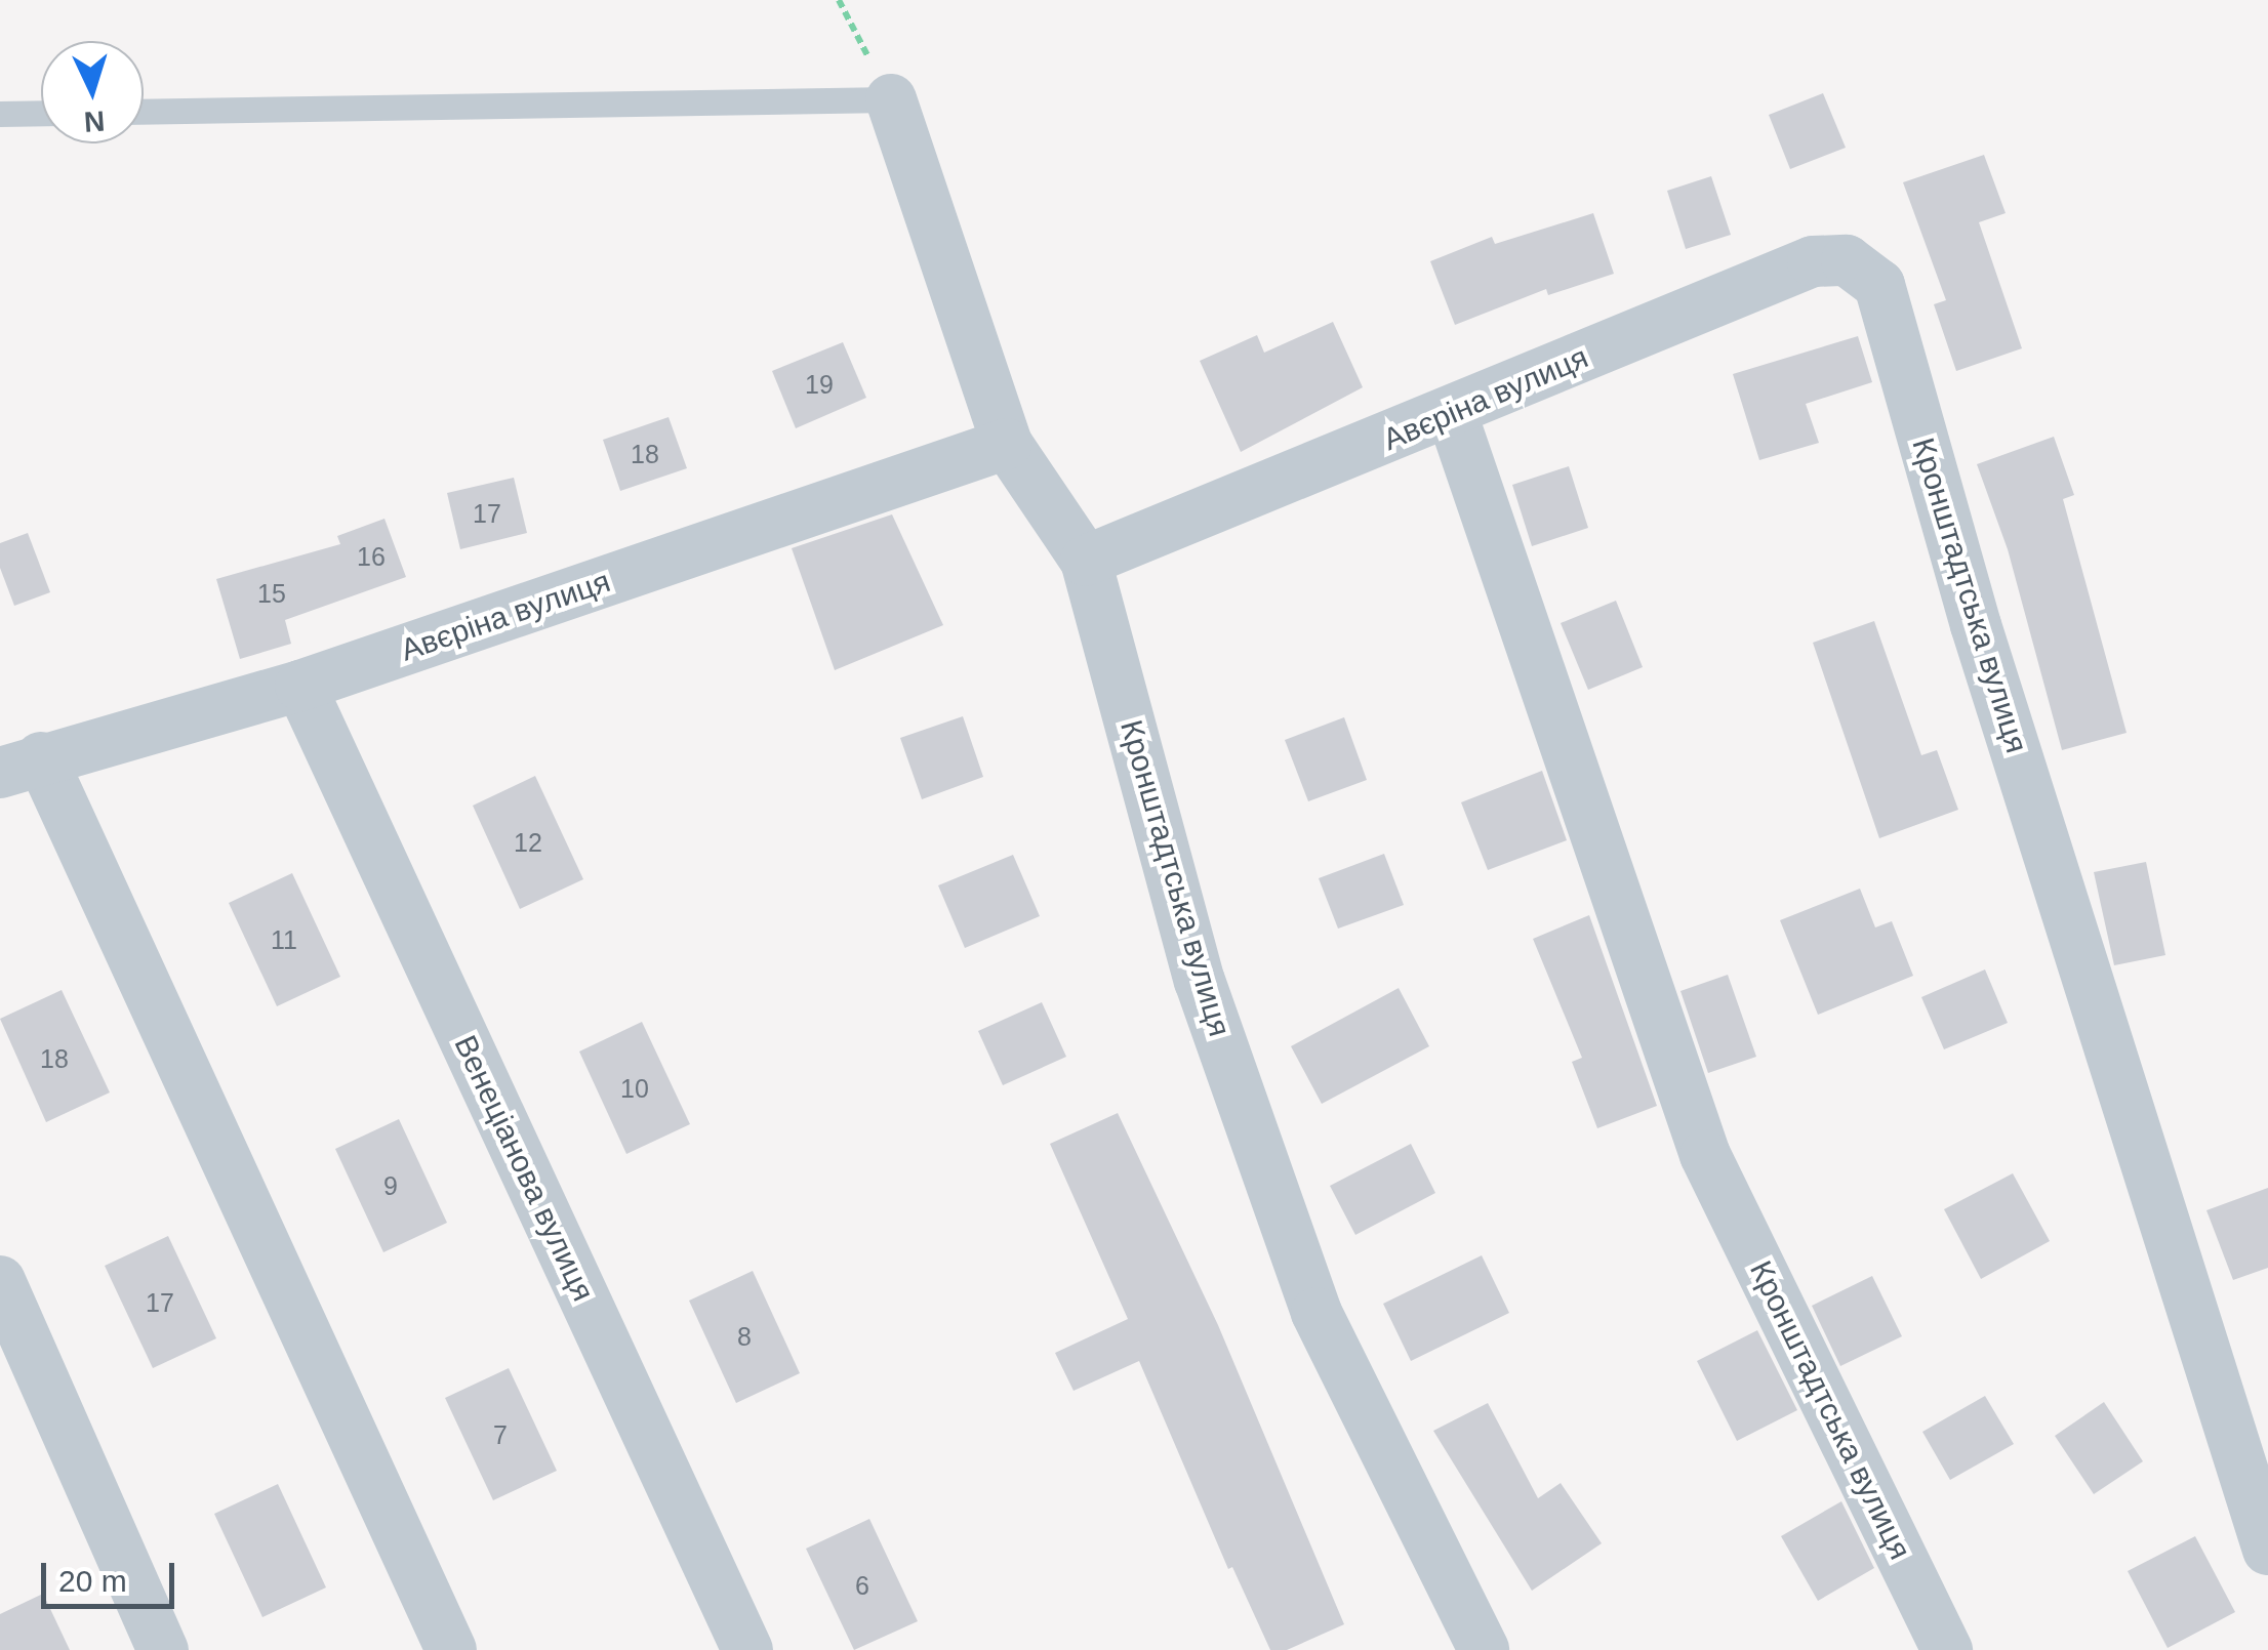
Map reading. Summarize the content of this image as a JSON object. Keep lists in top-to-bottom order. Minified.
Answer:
{"streets":{"street":["Авєріна вулиця","Кронштадтська вулиця","Венеціанова вулиця"]},"crossings":[["Авєріна вулиця","Кронштадтська вулиця"],["Авєріна вулиця","Венеціанова вулиця"]],"house_numbers":["19","18","17","16","15","12","11","18","10","9","17","8","7","6"],"scale_bar":"20 m","north":"bottom"}
